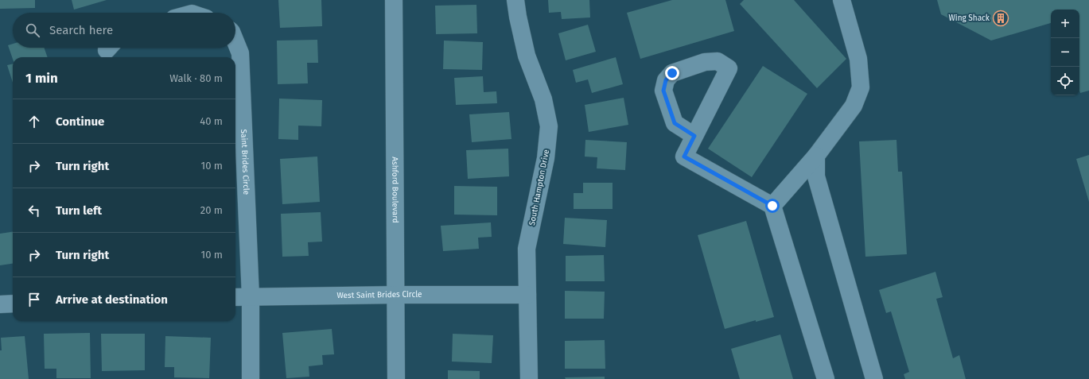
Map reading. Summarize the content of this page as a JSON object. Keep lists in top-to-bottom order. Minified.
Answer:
{"streets":{"street":["Saint Brides Circle","South Hampton Drive","Ashford Boulevard","West Saint Brides Circle"]},"crossings":[["Saint Brides Circle","West Saint Brides Circle"],["South Hampton Drive","West Saint Brides Circle"],["Ashford Boulevard","West Saint Brides Circle"]],"places":{"building":["Wing Shack"]},"page":{"map_buttons":["+","−"],"search":"Search here","heading":["1 min","Walk · 80 m"],"list":[["Continue","40 m"],["Turn right","10 m"],["Turn left","20 m"],["Turn right","10 m"],"Arrive at destination"]}}
